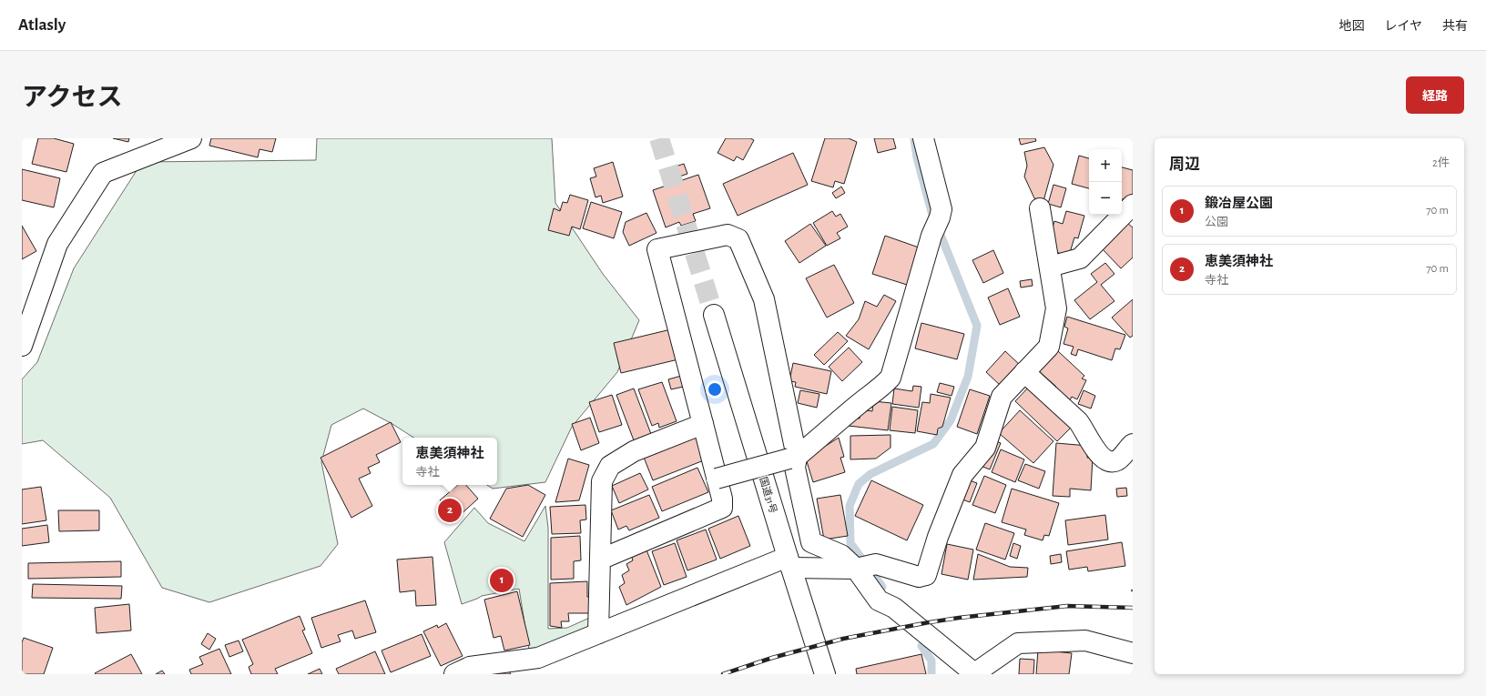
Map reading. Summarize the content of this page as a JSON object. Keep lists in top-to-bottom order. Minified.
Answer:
{"streets":{"main road":["国道31号"]},"page":{"header":"Atlasly","nav":["地図","レイヤ","共有"],"title":"アクセス","buttons":"経路","heading":["周辺","2件"],"map_buttons":["+","−"],"list":[{"mark":"1","name":"鍛冶屋公園","note":"公園","value":"70 m"},{"mark":"2","name":"恵美須神社","note":"寺社","value":"70 m"}],"popup":["恵美須神社","寺社"],"pins":["2","1"]}}
